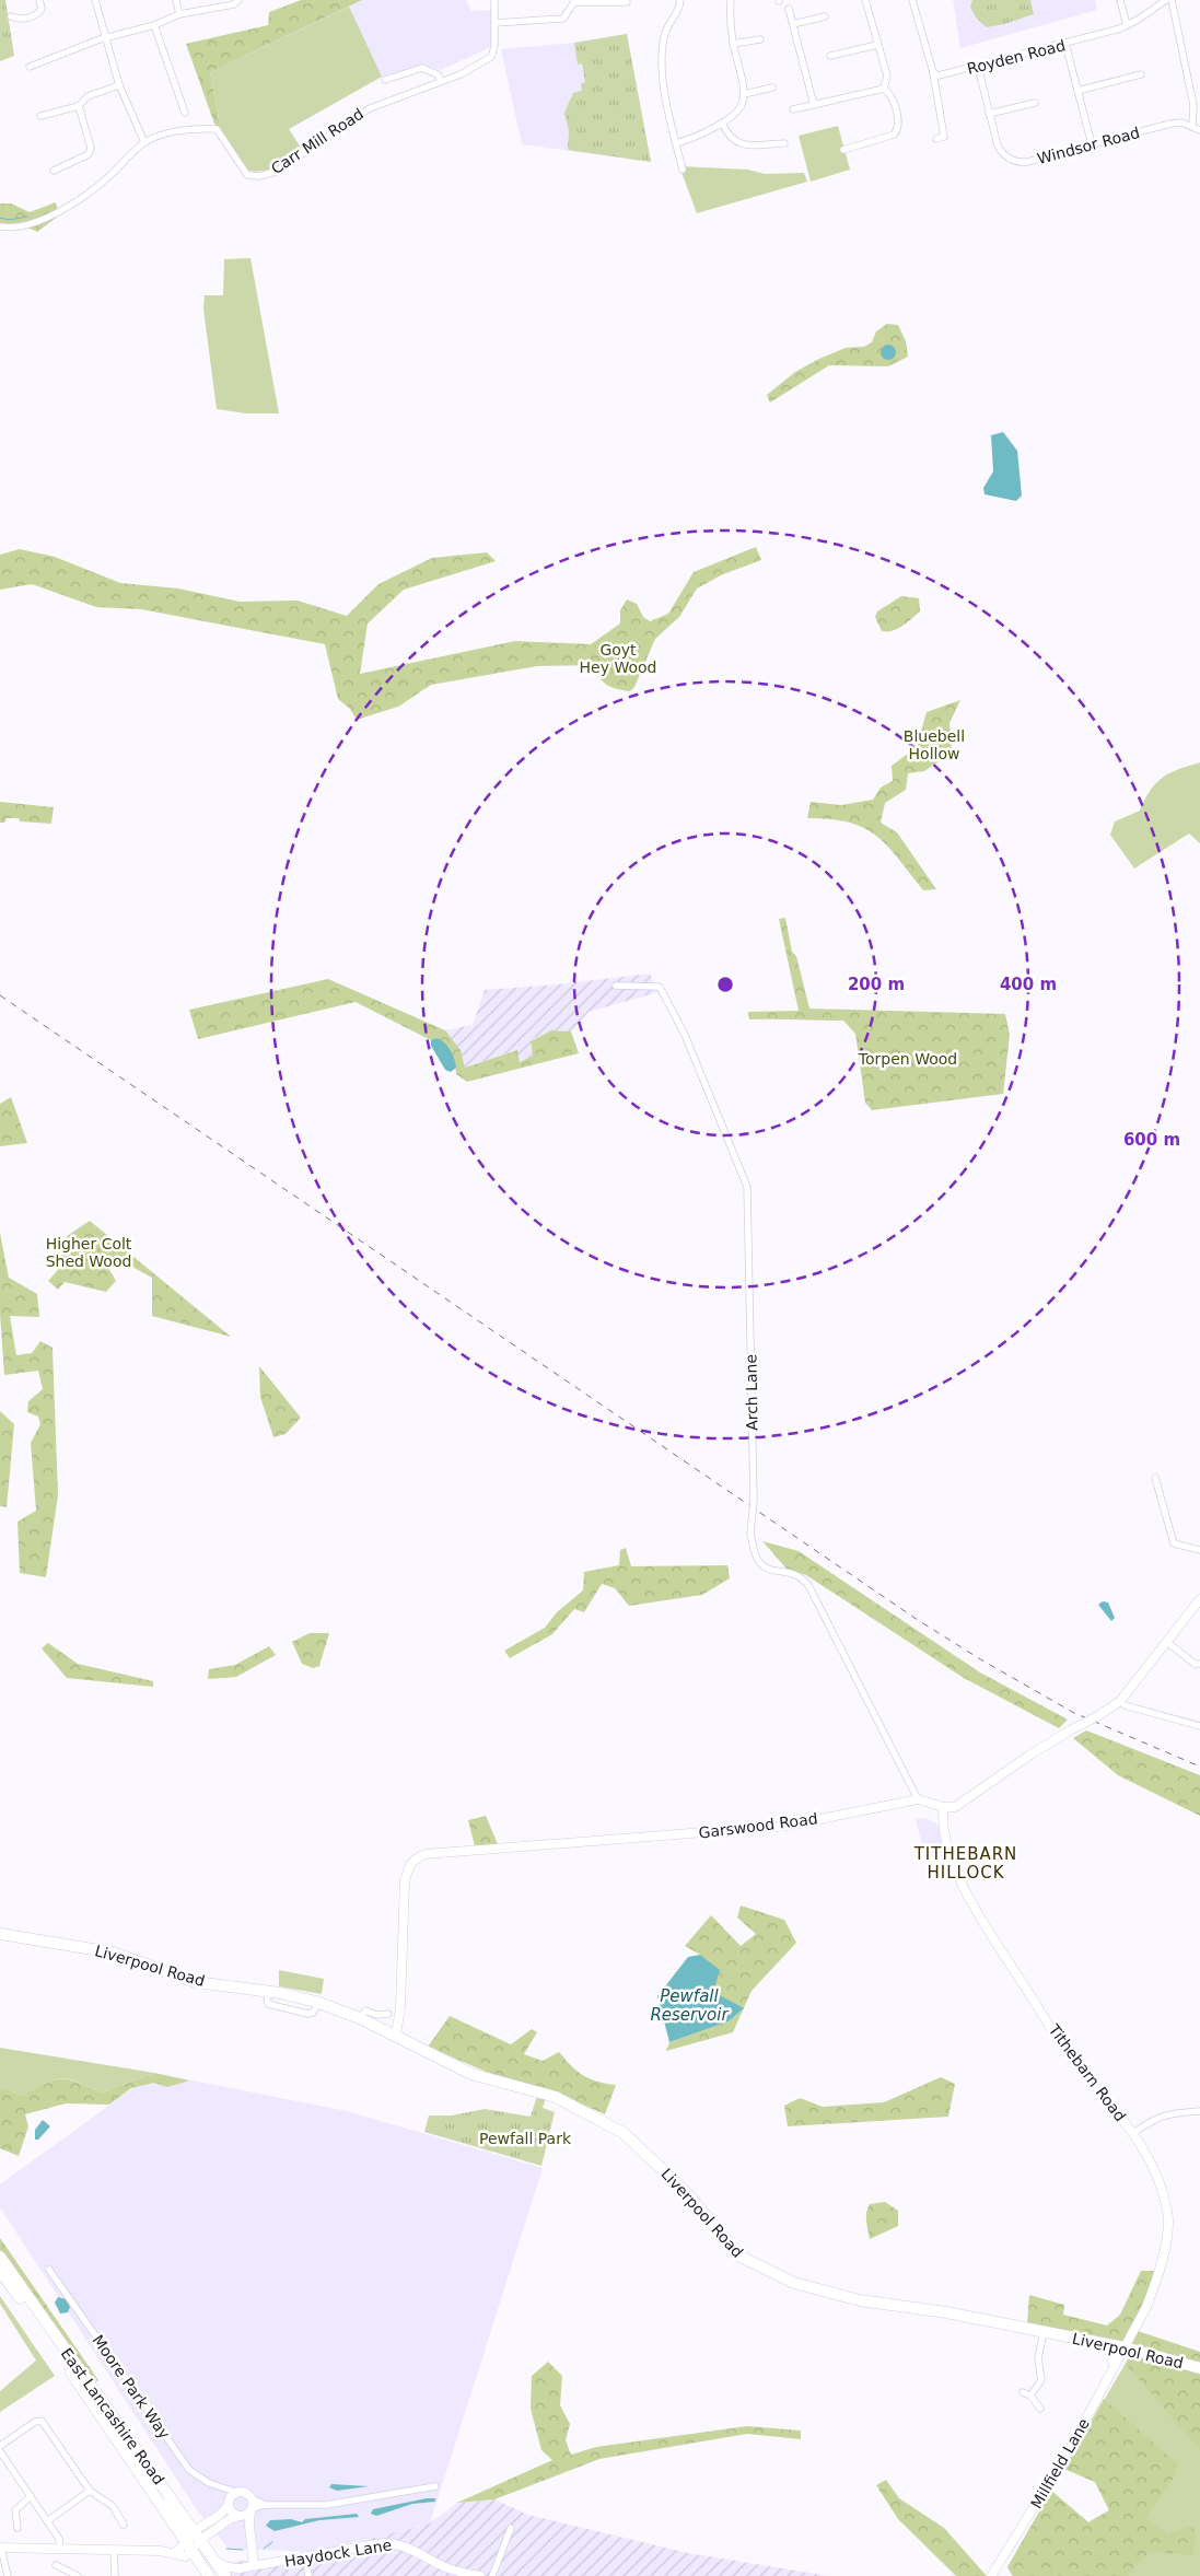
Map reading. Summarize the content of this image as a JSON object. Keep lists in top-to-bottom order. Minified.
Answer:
{"streets":{"highway":["Liverpool Road","East Lancashire Road"],"street":["Royden Road","Carr Mill Road","Windsor Road","Arch Lane","Garswood Road","Tithebarn Road","Moore Park Way","Millfield Lane","Haydock Lane"]},"crossings":[["Royden Road","Windsor Road"],["Arch Lane","Garswood Road"],["Garswood Road","Liverpool Road"],["Garswood Road","Tithebarn Road"],["Liverpool Road","Tithebarn Road"],["Liverpool Road","Millfield Lane"],["Tithebarn Road","Millfield Lane"],["East Lancashire Road","Haydock Lane"]],"districts":["TITHEBARN HILLOCK"],"water":["Pewfall Reservoir"],"parks":["Goyt Hey Wood","Bluebell Hollow","Torpen Wood","Higher Colt Shed Wood","Pewfall Park"],"rings":["200 m","400 m","600 m"]}
